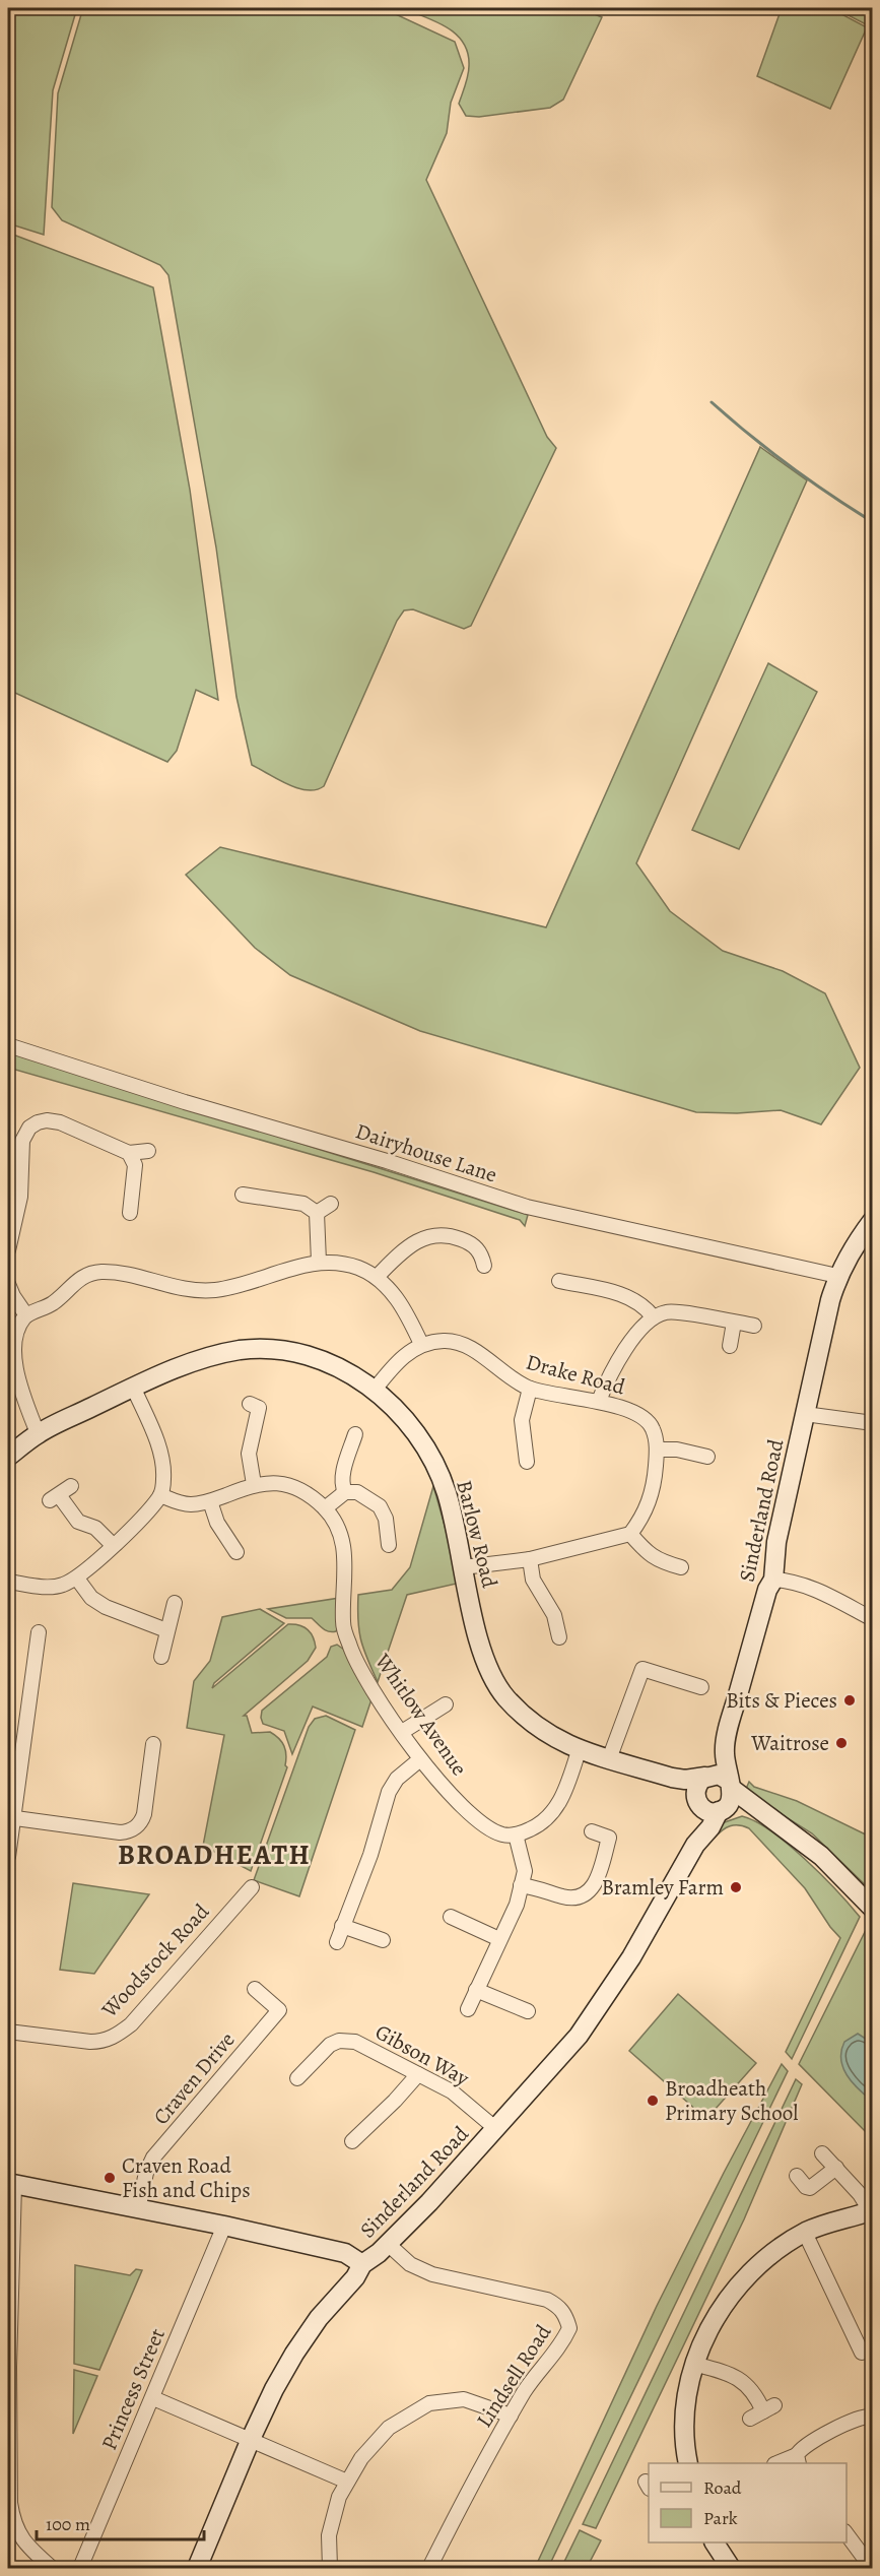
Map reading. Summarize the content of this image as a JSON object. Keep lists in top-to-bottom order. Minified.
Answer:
{"streets":{"street":["Dairyhouse Lane","Drake Road","Sinderland Road","Barlow Road","Whitlow Avenue","Woodstock Road","Gibson Way","Craven Drive","Lindsell Road","Princess Street"]},"crossings":[["Dairyhouse Lane","Sinderland Road"],["Sinderland Road","Barlow Road"],["Sinderland Road","Gibson Way"],["Sinderland Road","Lindsell Road"]],"districts":["BROADHEATH"],"places":["Bits & Pieces","Waitrose","Bramley Farm","Broadheath Primary School","Craven Road Fish and Chips"],"legend":["Road","Park"],"scale_bar":"100 m"}
